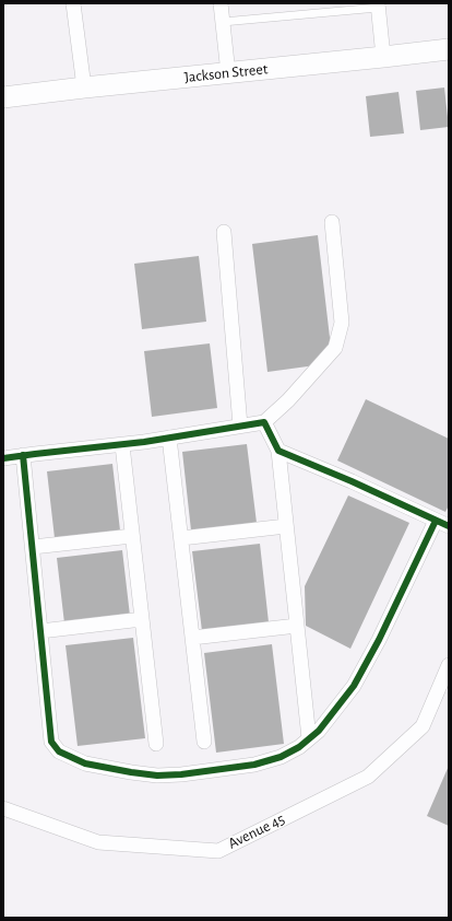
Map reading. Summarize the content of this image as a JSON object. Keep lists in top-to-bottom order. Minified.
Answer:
{"streets":{"main road":["Jackson Street"],"street":["Avenue 45"]}}
